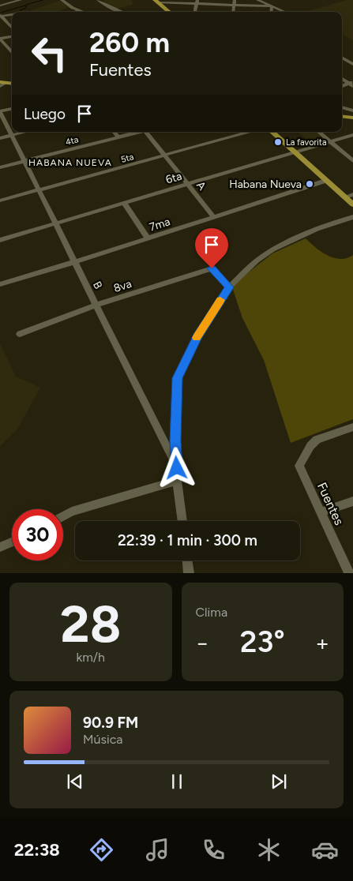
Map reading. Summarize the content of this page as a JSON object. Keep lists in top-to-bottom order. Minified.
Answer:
{"streets":{"street":["4ta","5ta","6ta","A","7ma","B","8va","Fuentes"]},"crossings":[["4ta","B"],["5ta","A"],["5ta","B"],["6ta","A"],["6ta","B"],["A","7ma"],["7ma","B"],["B","8va"]],"districts":["HABANA NUEVA"],"places":["La favorita","Habana Nueva"],"page":{"turn":["260 m","Fuentes"],"then":"Luego","limit":"30","trip":"22:39 · 1 min · 300 m","tile":[["28","km/h"],"Clima"],"heat":["−","23°","+"],"song":["90.9 FM","Música"],"tabs":"22:38"}}
